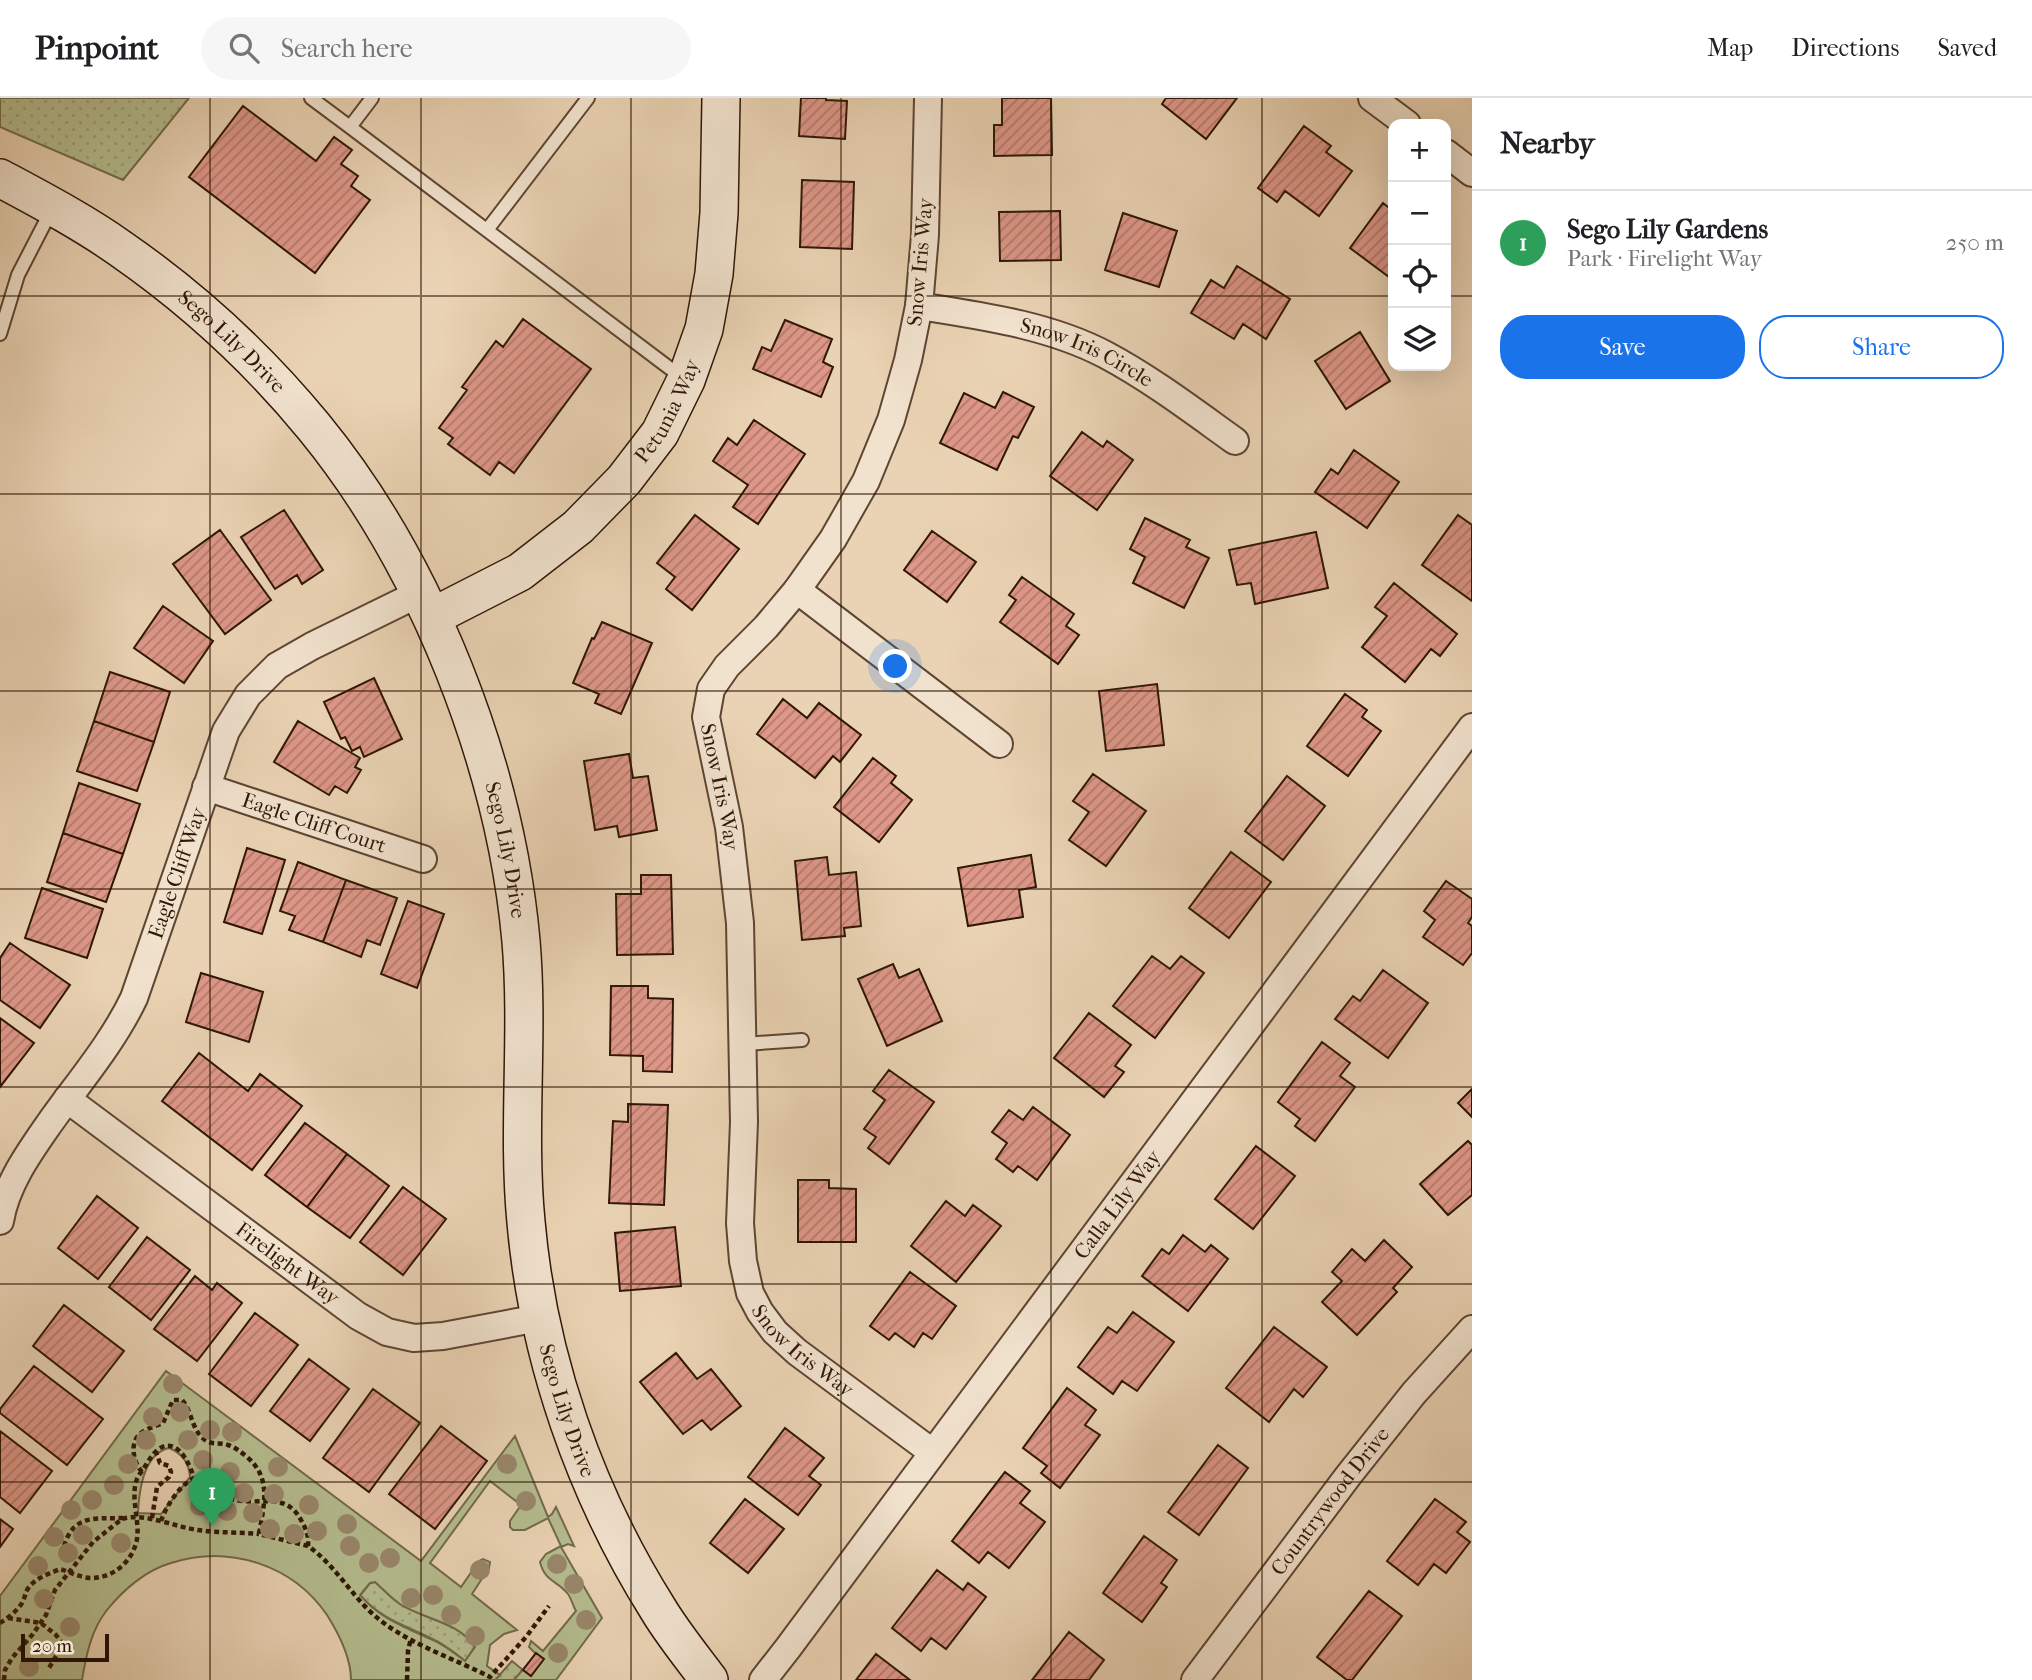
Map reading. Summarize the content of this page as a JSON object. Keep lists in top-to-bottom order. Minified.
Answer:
{"streets":{"street":["Snow Iris Way","Sego Lily Drive","Snow Iris Circle","Petunia Way","Eagle Cliff Court","Eagle Cliff Way","Calla Lily Way","Firelight Way","Countrywood Drive"]},"crossings":[["Snow Iris Way","Snow Iris Circle"],["Snow Iris Way","Calla Lily Way"],["Sego Lily Drive","Petunia Way"],["Sego Lily Drive","Eagle Cliff Way"],["Sego Lily Drive","Firelight Way"],["Petunia Way","Eagle Cliff Way"],["Eagle Cliff Court","Eagle Cliff Way"],["Eagle Cliff Way","Firelight Way"]],"scale_bar":"20 m","page":{"header":"Pinpoint","search":"Search here","nav":["Map","Directions","Saved"],"heading":"Nearby","map_buttons":["+","−"],"list":[{"mark":"1","name":"Sego Lily Gardens","note":"Park · Firelight Way","value":"250 m"}],"buttons":["Save","Share"],"pins":"1","scale":"20 m"}}
